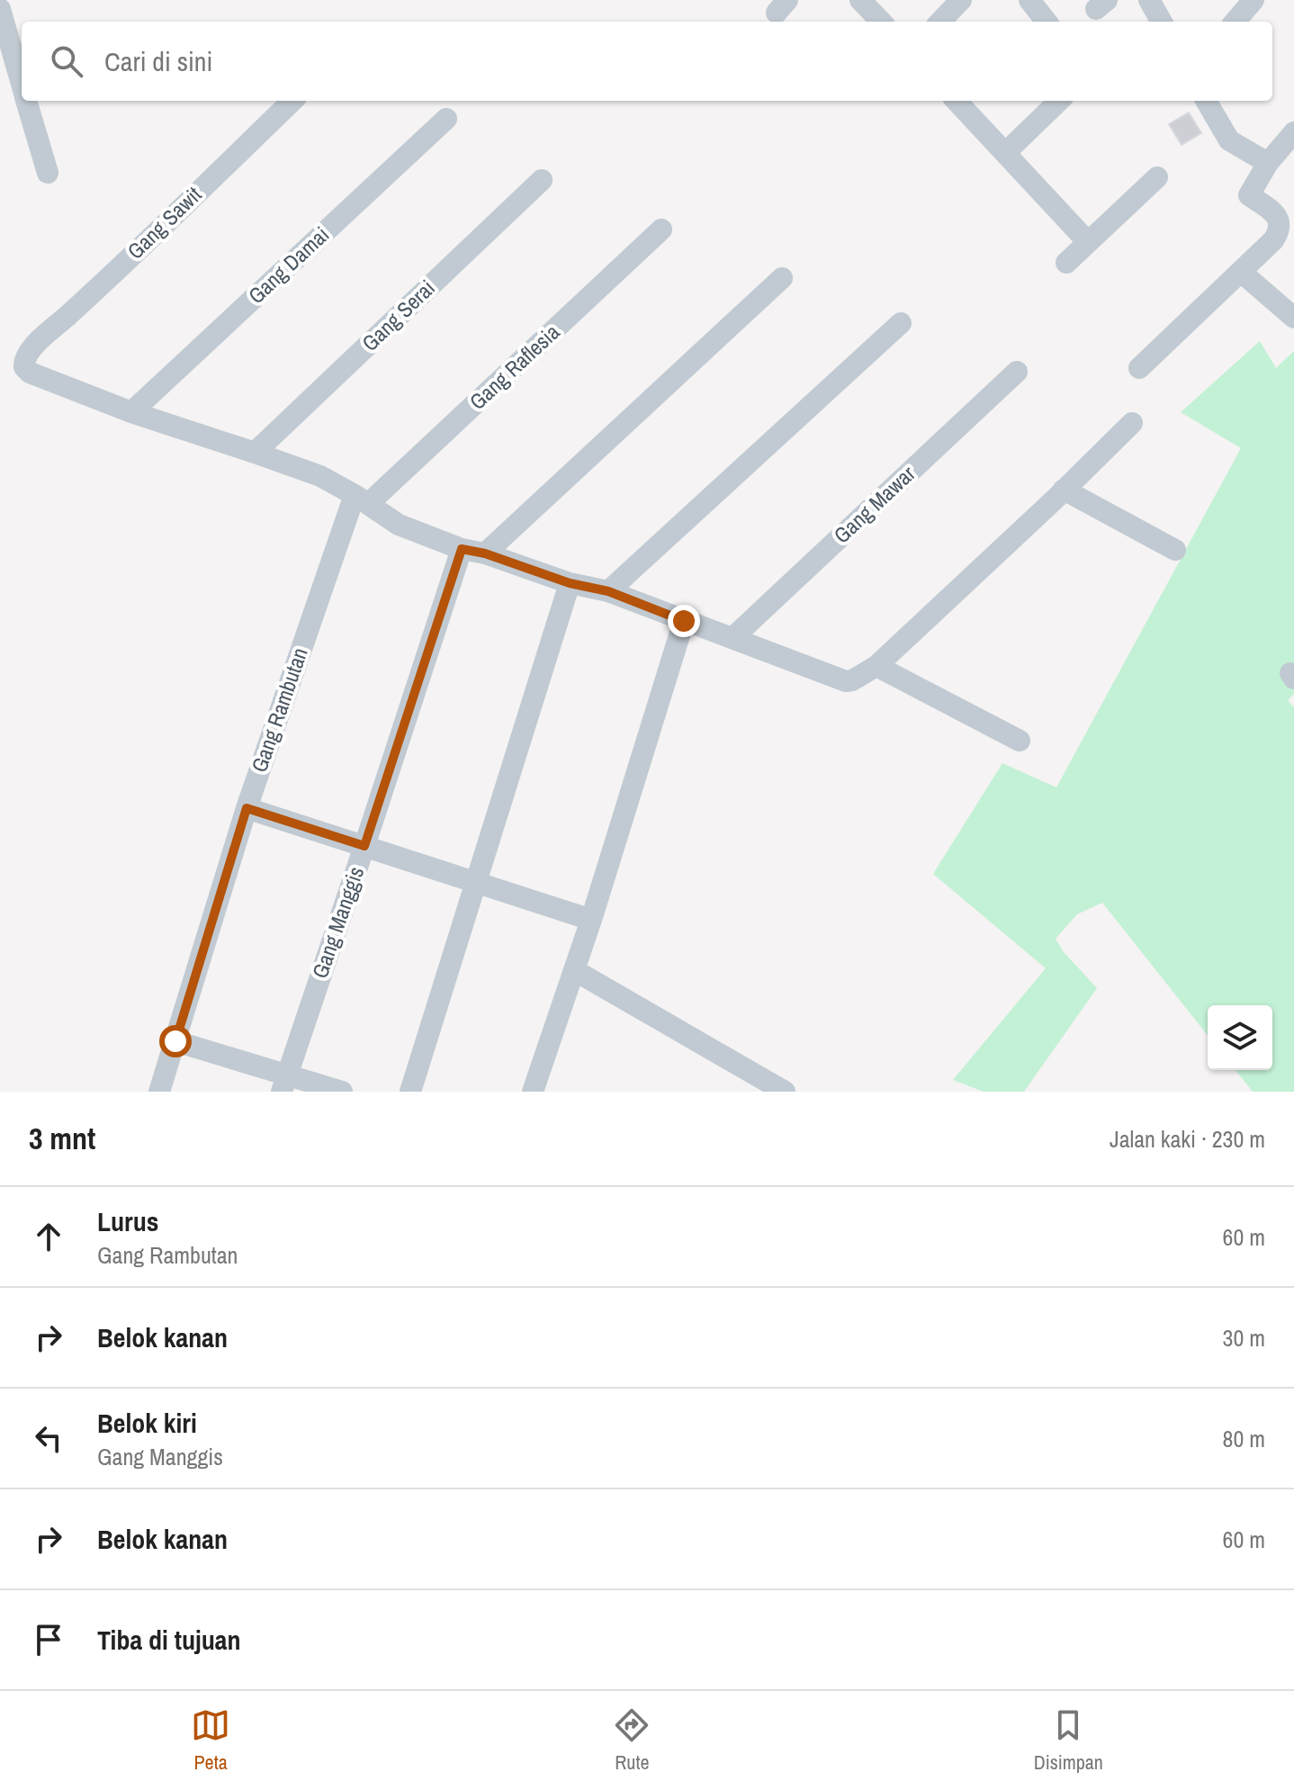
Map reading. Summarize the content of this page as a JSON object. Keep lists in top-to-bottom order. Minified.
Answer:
{"streets":{"street":["Gang Sawit","Gang Damai","Gang Serai","Gang Raflesia","Gang Mawar","Gang Rambutan","Gang Manggis"]},"crossings":[["Gang Sawit","Gang Damai"],["Gang Raflesia","Gang Rambutan"]],"page":{"search":"Cari di sini","heading":["3 mnt","Jalan kaki · 230 m"],"list":[["Lurus","Gang Rambutan","60 m"],["Belok kanan","30 m"],["Belok kiri","Gang Manggis","80 m"],["Belok kanan","60 m"],"Tiba di tujuan"],"nav":["Peta","Rute","Disimpan"]}}
